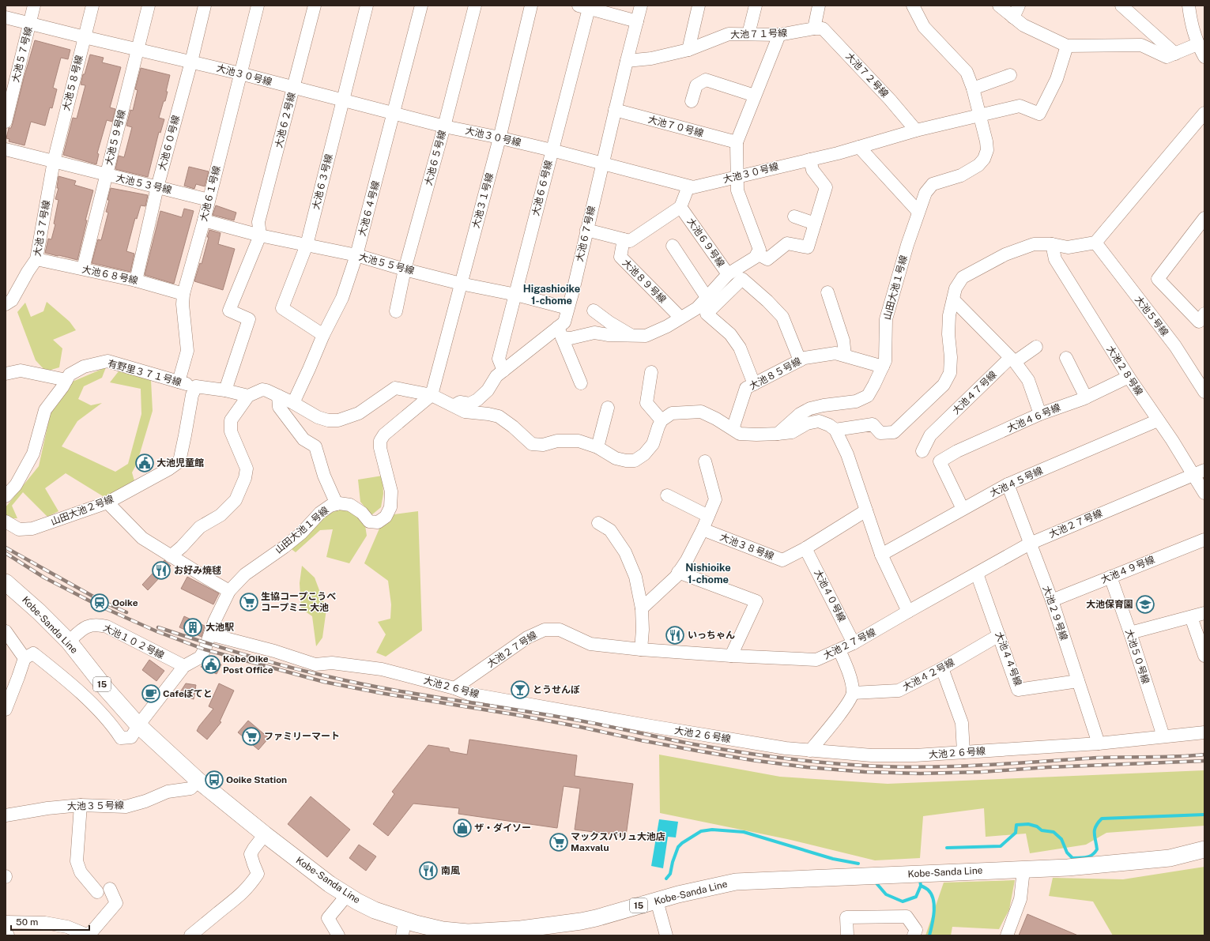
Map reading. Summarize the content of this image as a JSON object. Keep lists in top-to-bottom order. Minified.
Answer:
{"streets":{"main road":["Kobe-Sanda Line","15"],"street":["大池７１号線","大池５７号線","大池３０号線","大池７２号線","大池５８号線","大池６２号線","大池７０号線","大池５９号線","大池６０号線","大池６５号線","大池６３号線","大池５３号線","大池６６号線","大池６１号線","大池３１号線","大池６４号線","大池３７号線","大池６７号線","大池６９号線","大池５５号線","大池６８号線","大池８９号線","山田大池１号線","大池５号線","大池２８号線","有野里３７１号線","大池８５号線","大池４７号線","大池４６号線","大池４５号線","山田大池２号線","大池２７号線","大池３８号線","大池４９号線","大池４０号線","大池２９号線","大池１０２号線","大池５０号線","大池４４号線","大池４２号線","大池２６号線","大池３５号線"]},"crossings":[["大池７１号線","大池７２号線"],["大池７１号線","大池６７号線"],["大池５７号線","大池３０号線"],["大池３０号線","大池７２号線"],["大池３０号線","大池５８号線"],["大池３０号線","大池６２号線"],["大池３０号線","大池５９号線"],["大池３０号線","大池６０号線"],["大池３０号線","大池６５号線"],["大池３０号線","大池６３号線"],["大池３０号線","大池６６号線"],["大池３０号線","大池６１号線"],["大池３０号線","大池３１号線"],["大池３０号線","大池６４号線"],["大池３０号線","大池６７号線"],["大池３０号線","山田大池１号線"],["大池５８号線","大池５３号線"],["大池５８号線","大池３７号線"],["大池６２号線","大池５５号線"],["大池７０号線","大池６７号線"],["大池５９号線","大池５３号線"],["大池５９号線","大池６８号線"],["大池６０号線","大池５３号線"],["大池６０号線","大池６８号線"],["大池６５号線","大池５５号線"],["大池６３号線","大池６４号線"],["大池６３号線","大池５５号線"],["大池５３号線","大池６１号線"],["大池５３号線","大池３７号線"],["大池６６号線","大池６７号線"],["大池６６号線","大池５５号線"],["大池６１号線","大池５５号線"],["大池６１号線","大池６８号線"],["大池６１号線","有野里３７１号線"],["大池３１号線","大池５５号線"],["大池３１号線","山田大池１号線"],["大池６４号線","大池５５号線"],["大池３７号線","大池６８号線"],["大池６７号線","大池５５号線"],["山田大池１号線","大池８５号線"],["山田大池１号線","Kobe-Sanda Line"],["山田大池１号線","大池１０２号線"],["山田大池１号線","大池２６号線"],["大池２８号線","大池４６号線"],["大池２８号線","大池４５号線"],["大池２８号線","大池２７号線"],["有野里３７１号線","山田大池２号線"],["大池４６号線","大池４５号線"],["大池４５号線","大池２９号線"],["大池２７号線","大池４０号線"],["大池２７号線","大池２９号線"],["大池２７号線","大池４４号線"],["大池２７号線","大池２６号線"],["大池３８号線","大池４０号線"],["大池４９号線","大池２９号線"],["大池４９号線","大池５０号線"],["大池２９号線","大池４４号線"],["大池２９号線","大池２６号線"],["Kobe-Sanda Line","大池１０２号線"],["Kobe-Sanda Line","大池３５号線"],["大池５０号線","大池２６号線"],["大池４４号線","大池４２号線"]],"districts":["Higashioike 1-chome","Nishioike 1-chome"],"places":{"public building":["大池児童館","Kobe Oike Post Office"],"restaurant":["お好み焼毬","いっちゃん","南風"],"supermarket":["生協コープこうべ コープミニ 大池","ファミリーマート","マックスバリュ大池店 Maxvalu"],"station":["Ooike"],"school or university":["大池保育園"],"building":["大池駅"],"bar":["とうせんぼ"],"cafe":["Cafeぽてと"],"bus stop":["Ooike Station"],"shop":["ザ・ダイソー"]},"scale_bar":"50 m"}
